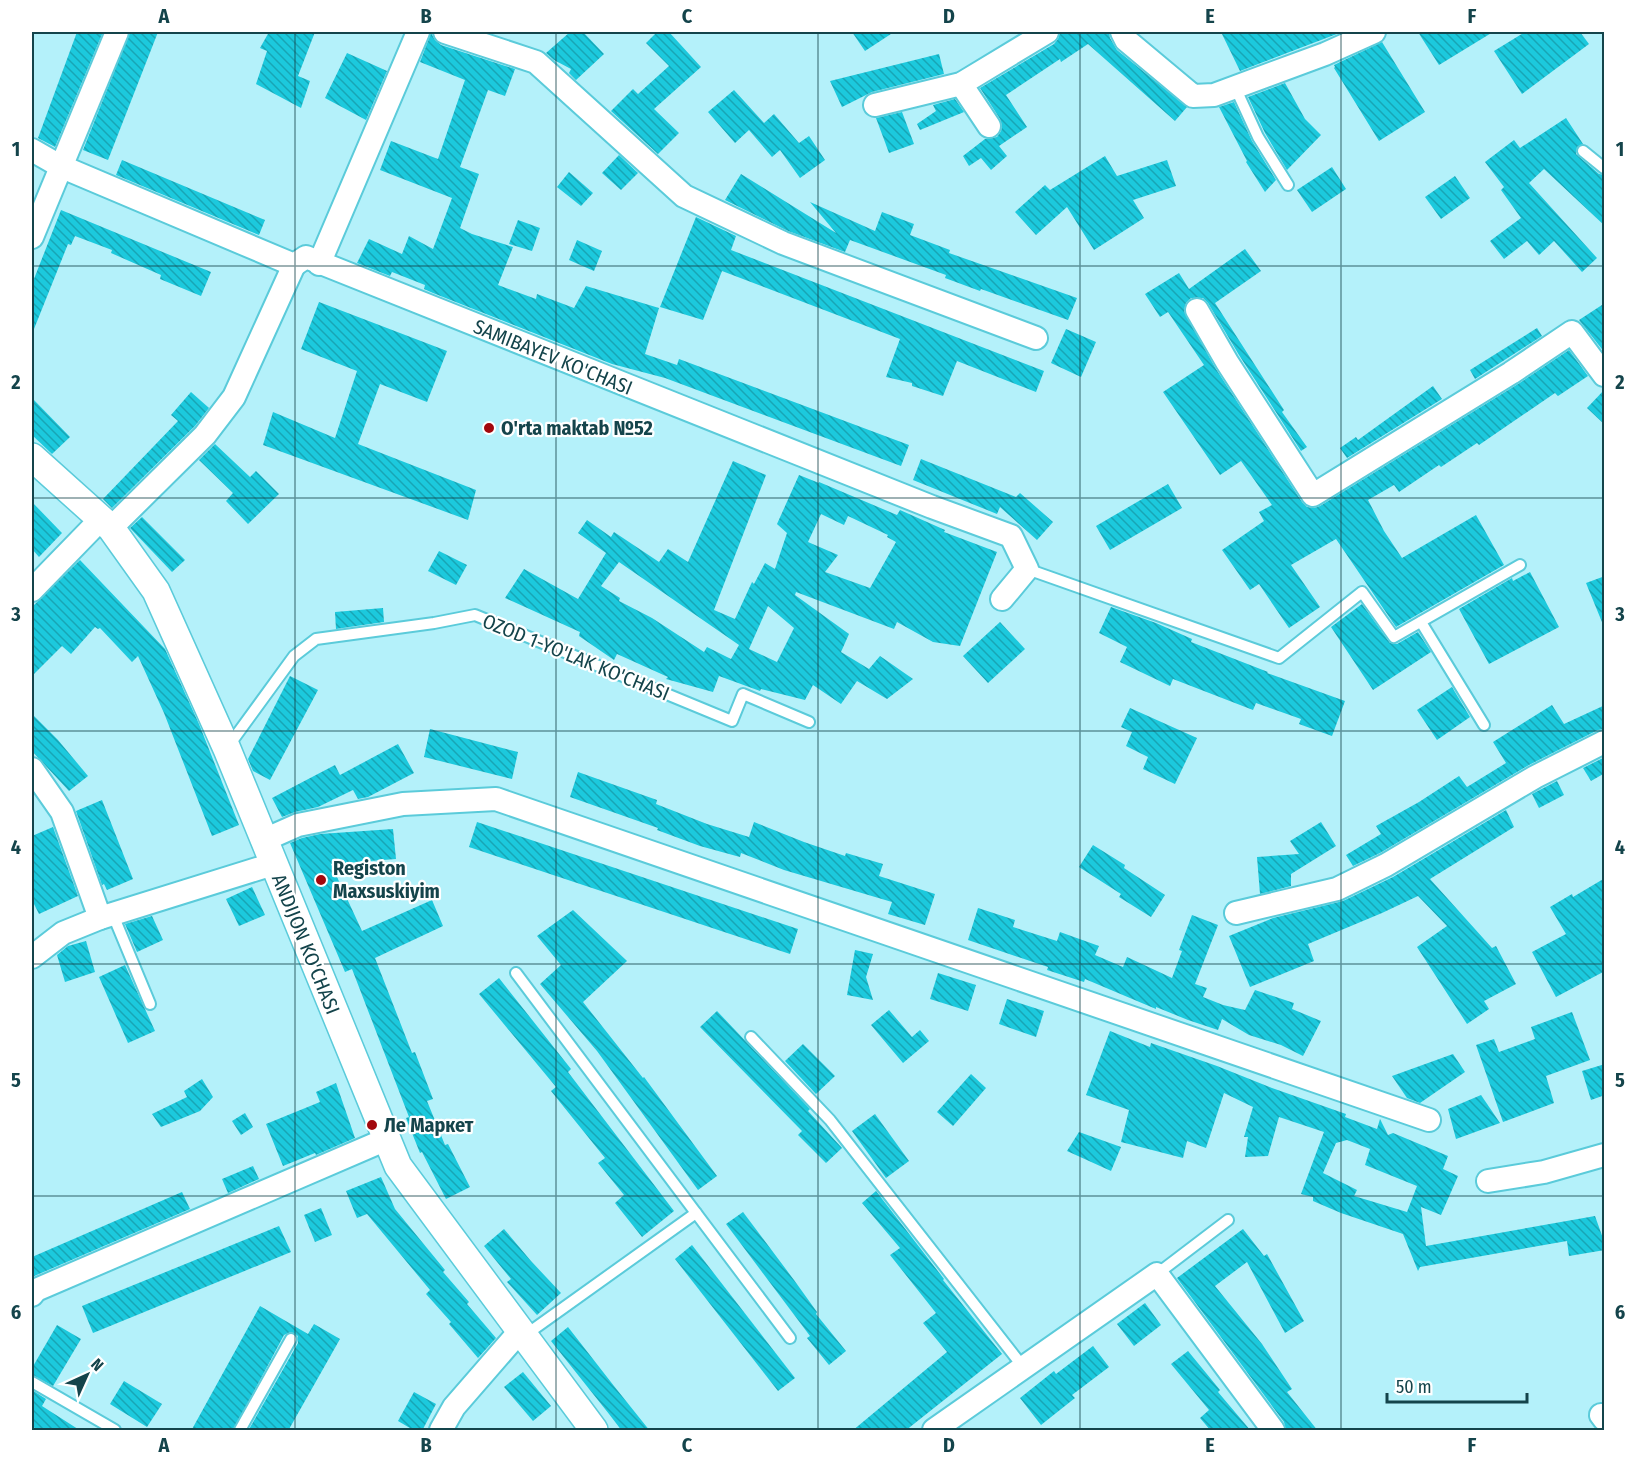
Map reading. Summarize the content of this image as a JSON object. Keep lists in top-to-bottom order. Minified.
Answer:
{"streets":{"street":["SAMIBAYEV KO'CHASI","ANDIJON KO'CHASI"],"lane":["OZOD 1-YO'LAK KO'CHASI"]},"crossings":[["OZOD 1-YO'LAK KO'CHASI","ANDIJON KO'CHASI"]],"places":["O'rta maktab №52","Registon Maxsuskiyim","Ле Маркет"],"scale_bar":"50 m","north":"top right","grid":{"columns":["A","B","C","D","E","F"],"rows":["1","2","3","4","5","6"]}}
